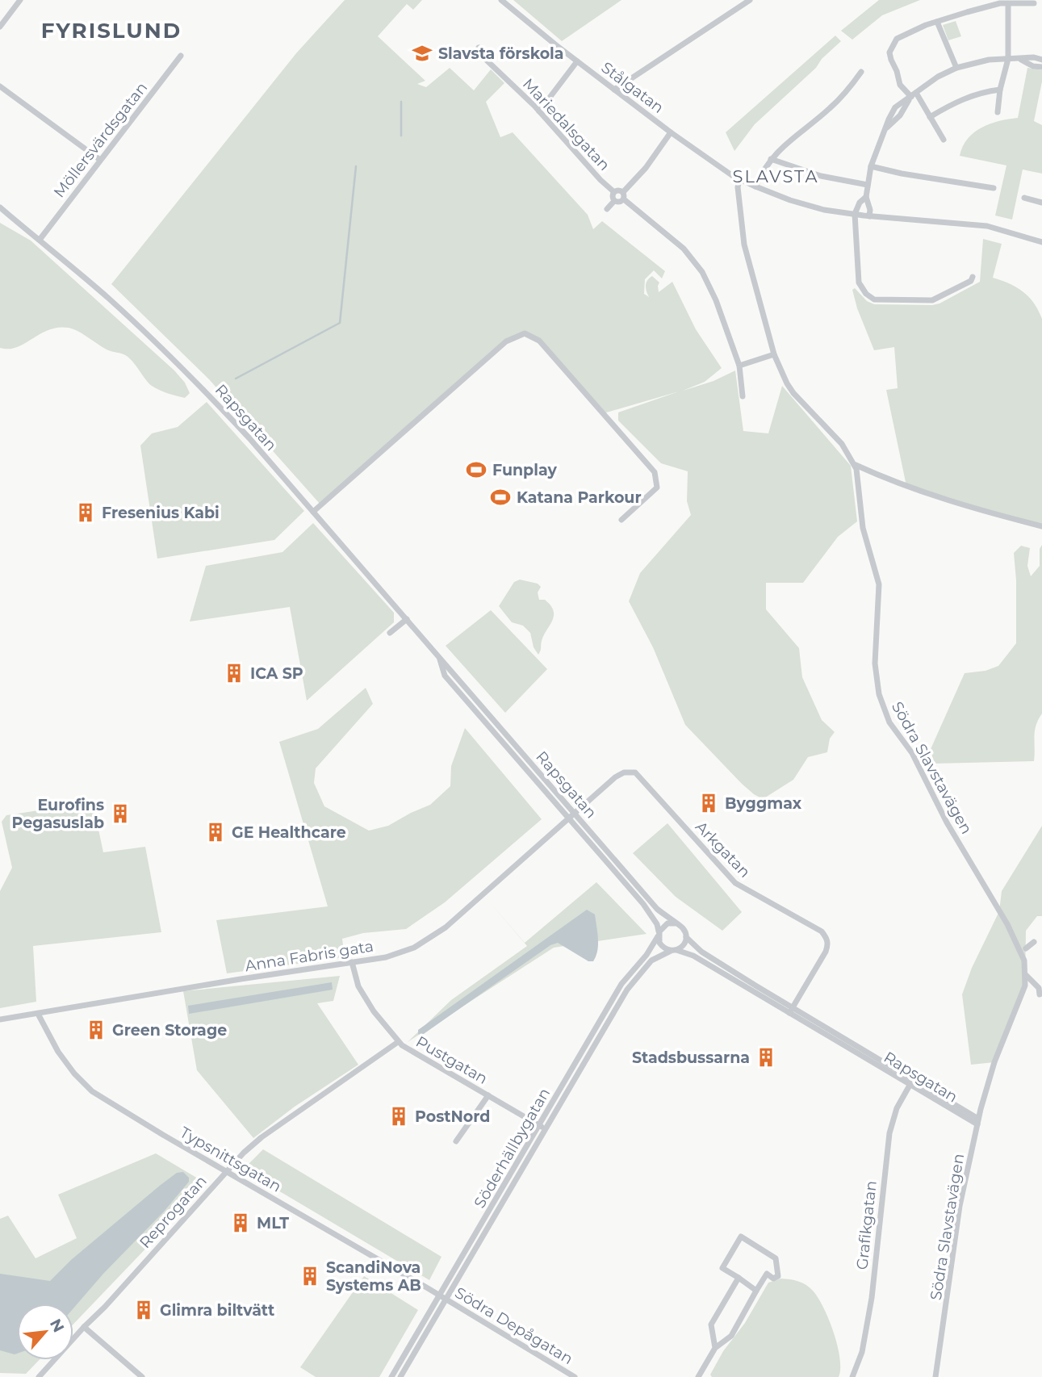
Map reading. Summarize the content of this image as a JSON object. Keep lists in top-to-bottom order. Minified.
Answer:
{"streets":{"street":["Stålgatan","Mariedalsgatan","Möllersvärdsgatan","Rapsgatan","Södra Slavstavägen","Arkgatan","Anna Fabris gata","Pustgatan","Söderhällbygatan","Typsnittsgatan","Reprogatan","Grafikgatan","Södra Depågatan"]},"crossings":[["Stålgatan","Södra Slavstavägen"],["Möllersvärdsgatan","Rapsgatan"],["Rapsgatan","Södra Slavstavägen"],["Rapsgatan","Arkgatan"],["Rapsgatan","Anna Fabris gata"],["Rapsgatan","Söderhällbygatan"],["Rapsgatan","Grafikgatan"],["Arkgatan","Anna Fabris gata"],["Anna Fabris gata","Pustgatan"],["Anna Fabris gata","Typsnittsgatan"],["Pustgatan","Söderhällbygatan"],["Pustgatan","Reprogatan"],["Söderhällbygatan","Typsnittsgatan"],["Söderhällbygatan","Södra Depågatan"],["Typsnittsgatan","Reprogatan"],["Typsnittsgatan","Södra Depågatan"]],"districts":["FYRISLUND","SLAVSTA"],"places":{"school or university":["Slavsta förskola"],"sports":["Funplay","Katana Parkour"],"building":["Fresenius Kabi","ICA SP","Byggmax","Eurofins Pegasuslab","GE Healthcare","Green Storage","Stadsbussarna","PostNord","MLT","ScandiNova Systems AB","Glimra biltvätt"]},"north":"top right"}
